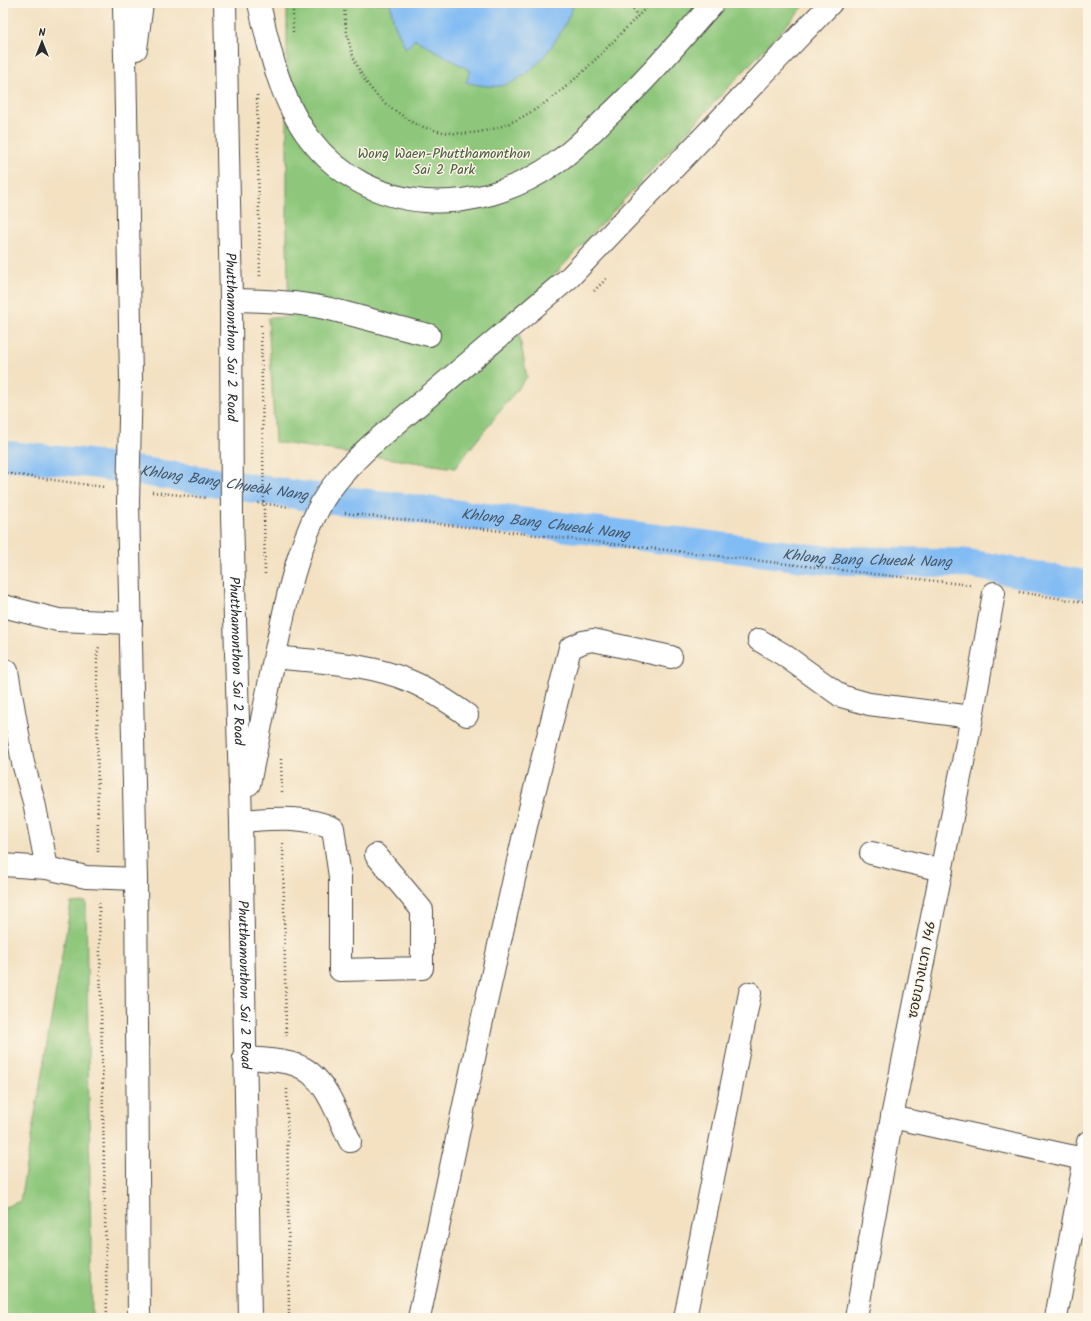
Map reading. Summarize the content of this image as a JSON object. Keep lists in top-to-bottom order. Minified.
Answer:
{"streets":{"main road":["Phutthamonthon Sai 2 Road","ซอยบางแวก 146"]},"water":["Khlong Bang Chueak Nang"],"parks":["Wong Waen-Phutthamonthon Sai 2 Park"],"north":"top"}
